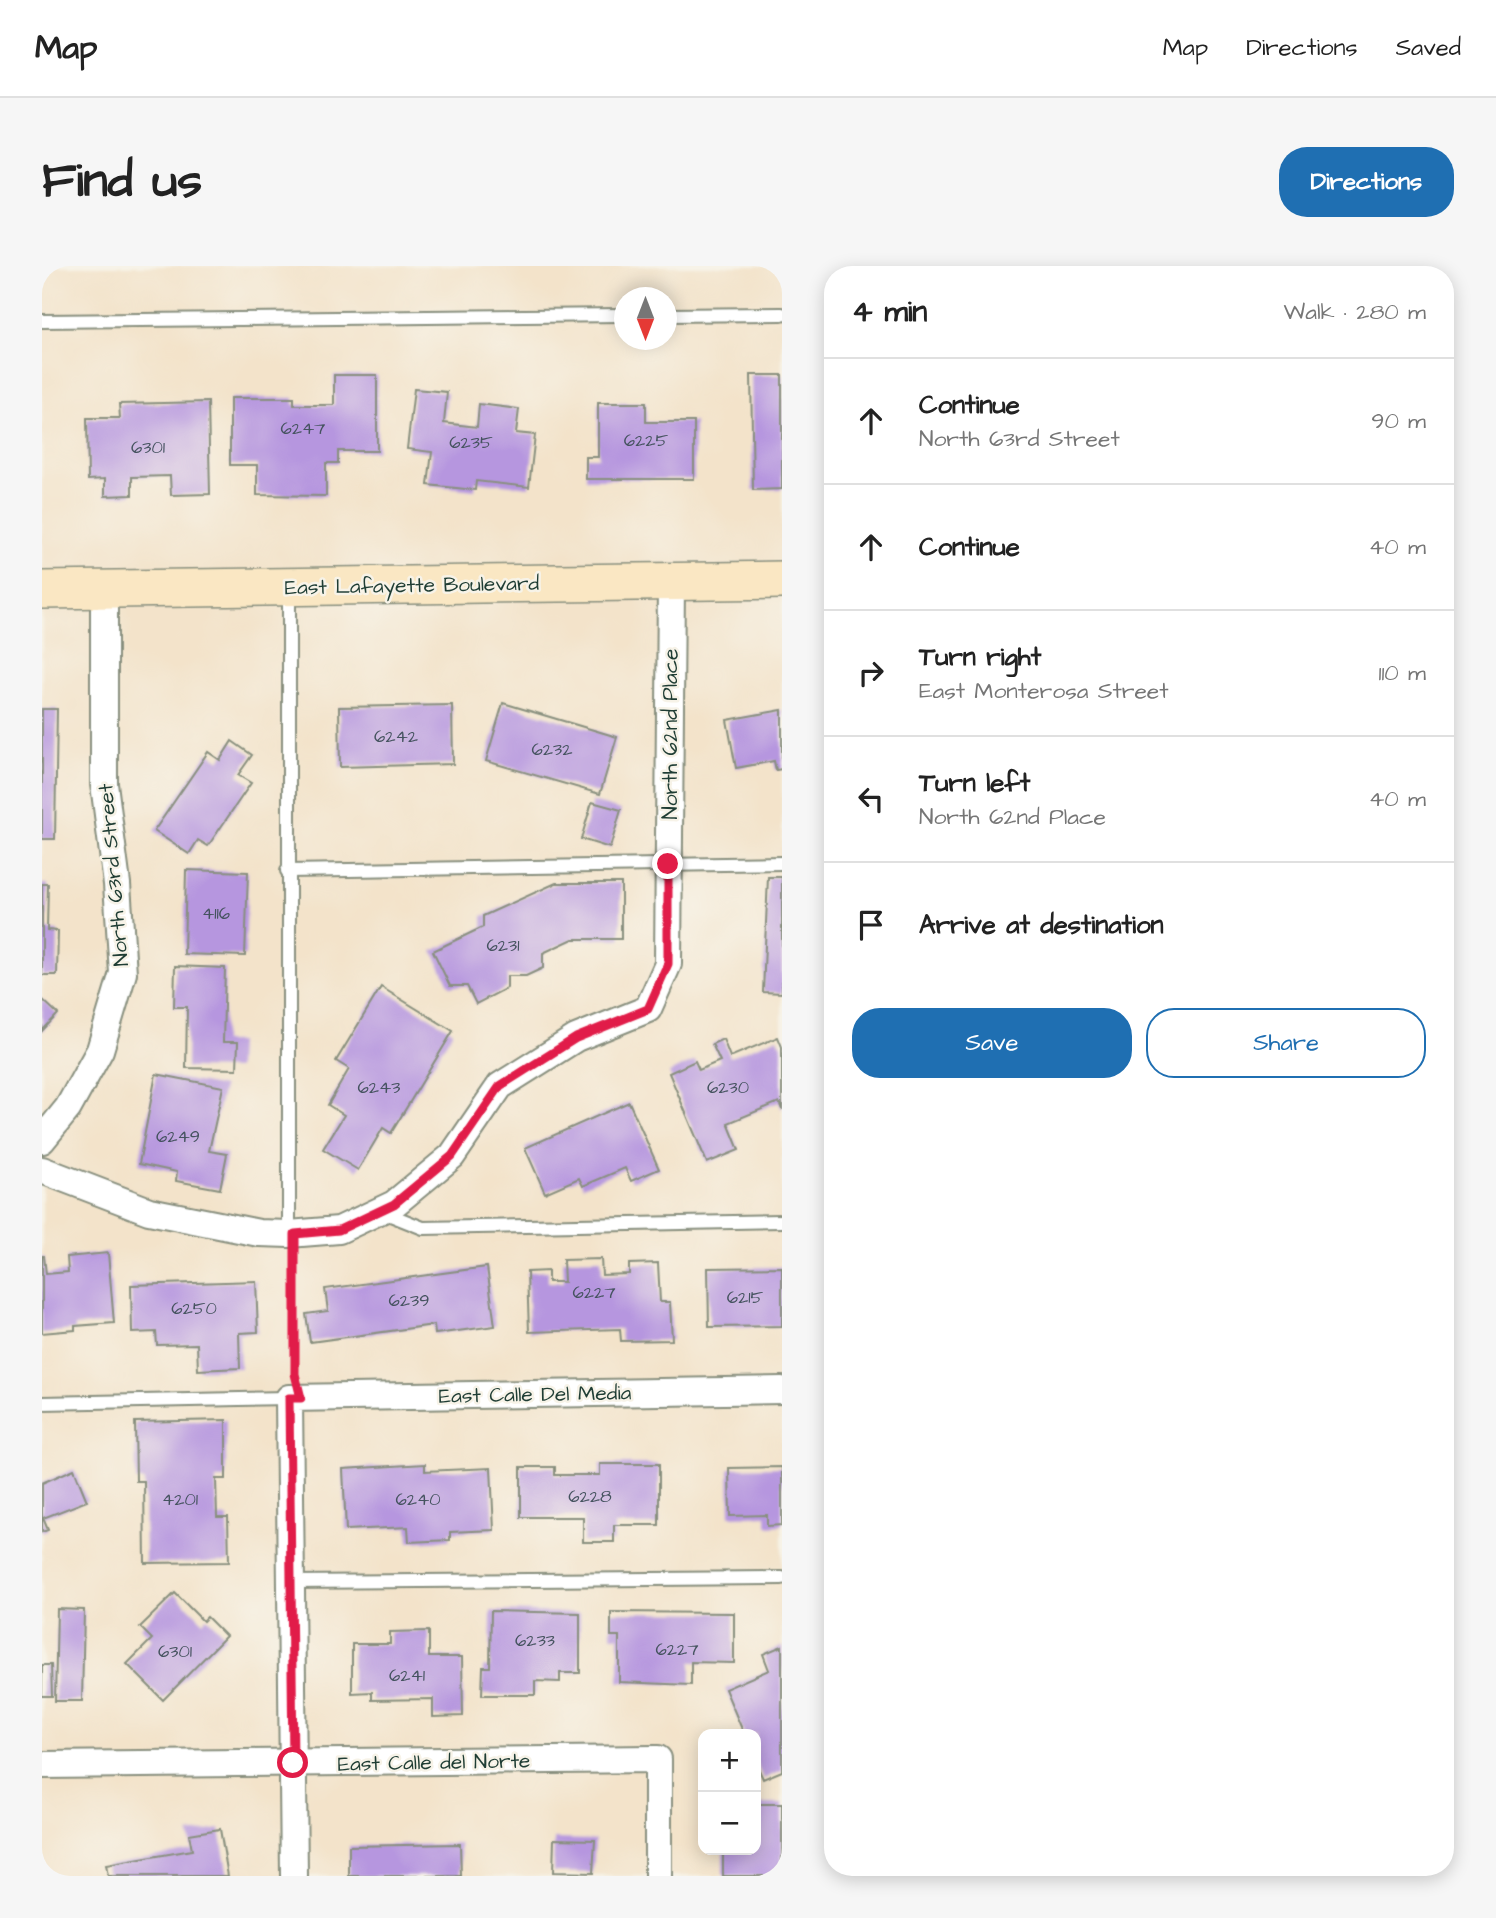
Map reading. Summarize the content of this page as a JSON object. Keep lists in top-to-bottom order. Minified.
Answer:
{"streets":{"street":["East Lafayette Boulevard","North 62nd Place","North 63rd Street","East Calle Del Media","East Calle del Norte"]},"crossings":[["East Lafayette Boulevard","North 62nd Place"],["East Lafayette Boulevard","North 63rd Street"]],"house_numbers":["6247","6225","6235","6301","6242","6232","4116","6231","6243","6230","6249","6227","6215","6239","6250","6228","4201","6240","6233","6227","6301","6241"],"north":"bottom","page":{"header":"Map","nav":["Map","Directions","Saved"],"buttons":["Directions",["Save","Share"]],"title":"Find us","heading":["4 min","Walk · 280 m"],"list":[["Continue","North 63rd Street","90 m"],["Continue","40 m"],["Turn right","East Monterosa Street","110 m"],["Turn left","North 62nd Place","40 m"],"Arrive at destination"],"map_buttons":["+","−"]}}
